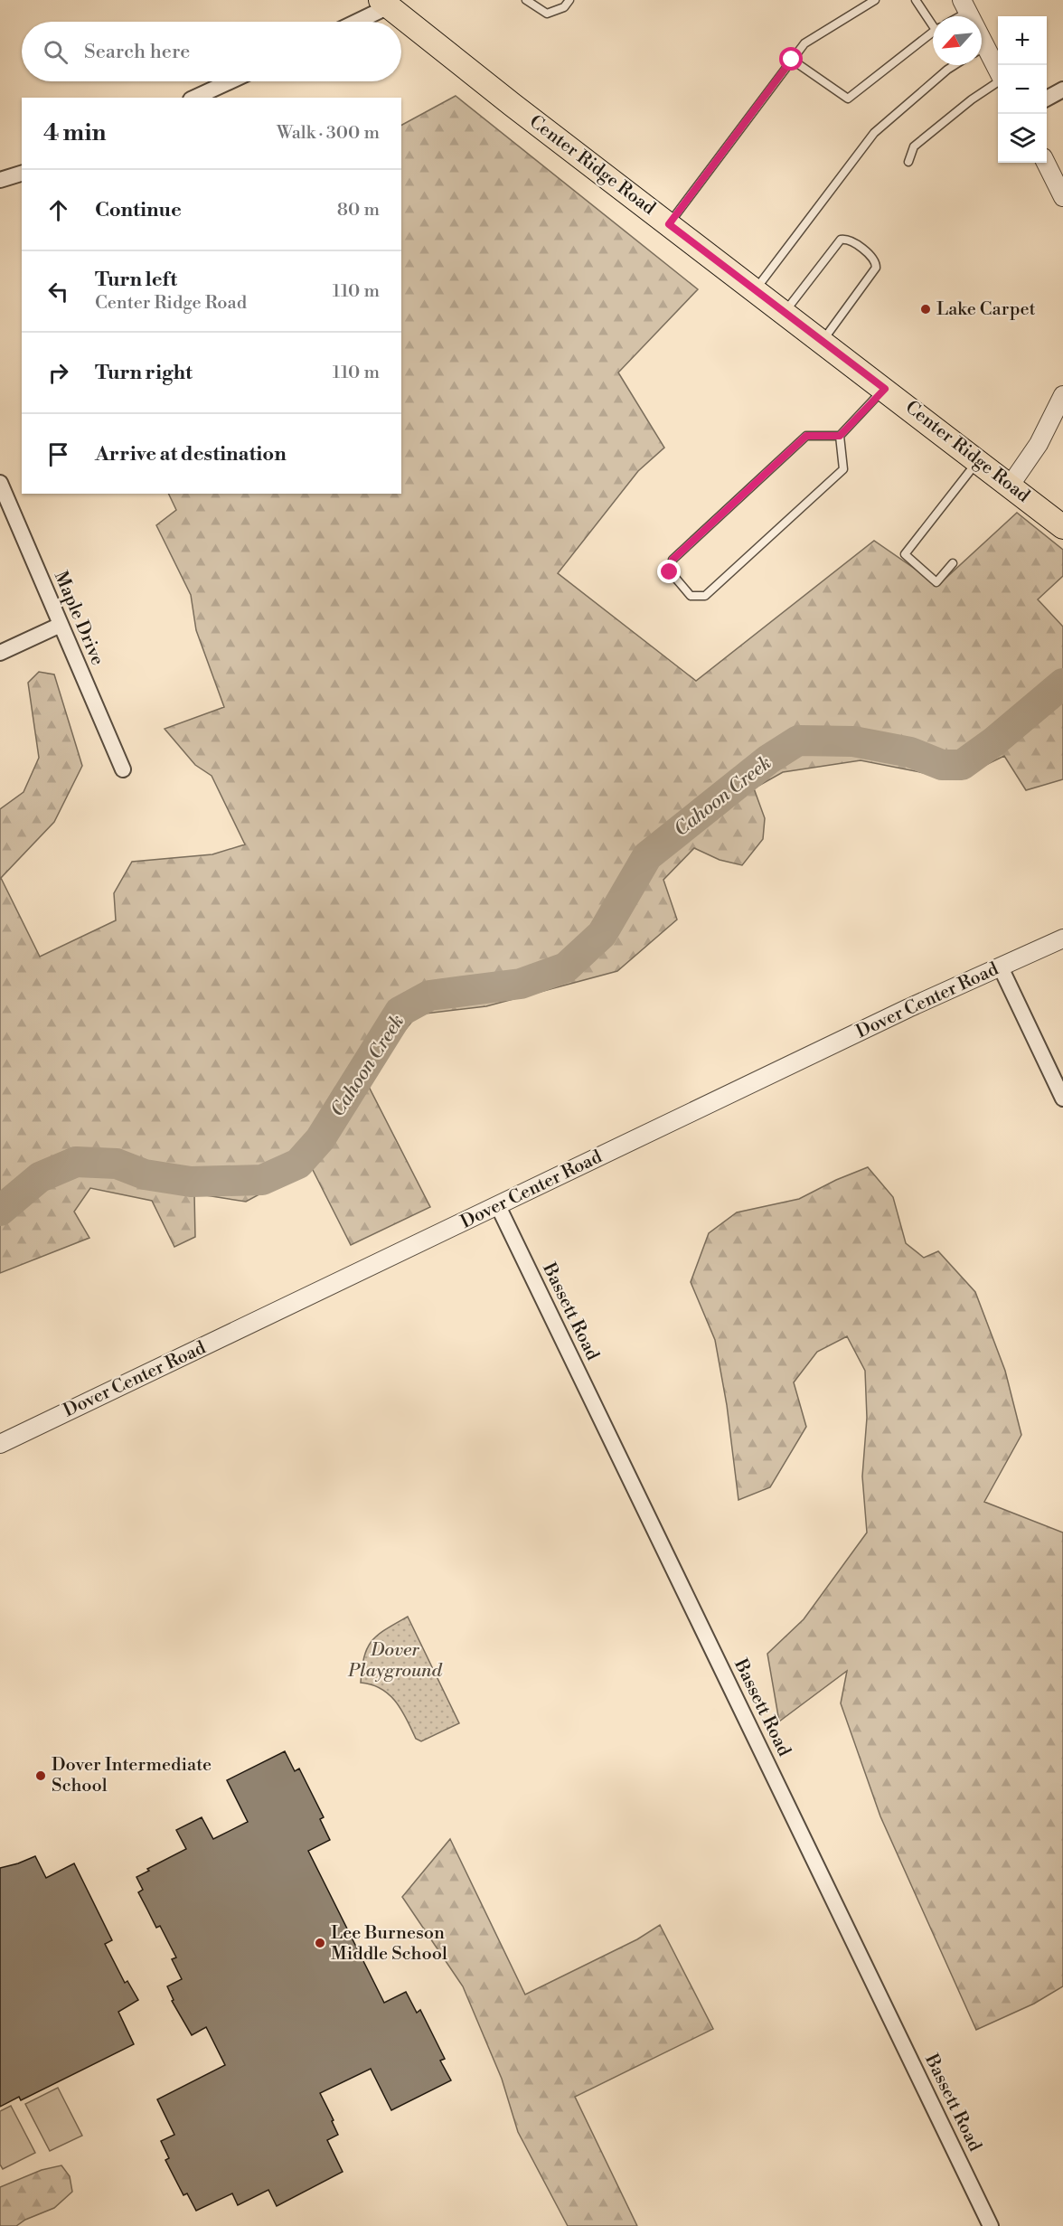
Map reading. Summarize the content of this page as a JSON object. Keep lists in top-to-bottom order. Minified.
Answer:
{"streets":{"main road":["Center Ridge Road"],"street":["Maple Drive","Dover Center Road","Bassett Road"]},"crossings":[["Dover Center Road","Bassett Road"]],"water":["Cahoon Creek"],"parks":["Dover Playground"],"places":["Lake Carpet","Dover Intermediate School","Lee Burneson Middle School"],"north":"bottom left","page":{"map_buttons":["+","−"],"search":"Search here","heading":["4 min","Walk · 300 m"],"list":[["Continue","80 m"],["Turn left","Center Ridge Road","110 m"],["Turn right","110 m"],"Arrive at destination"]}}
